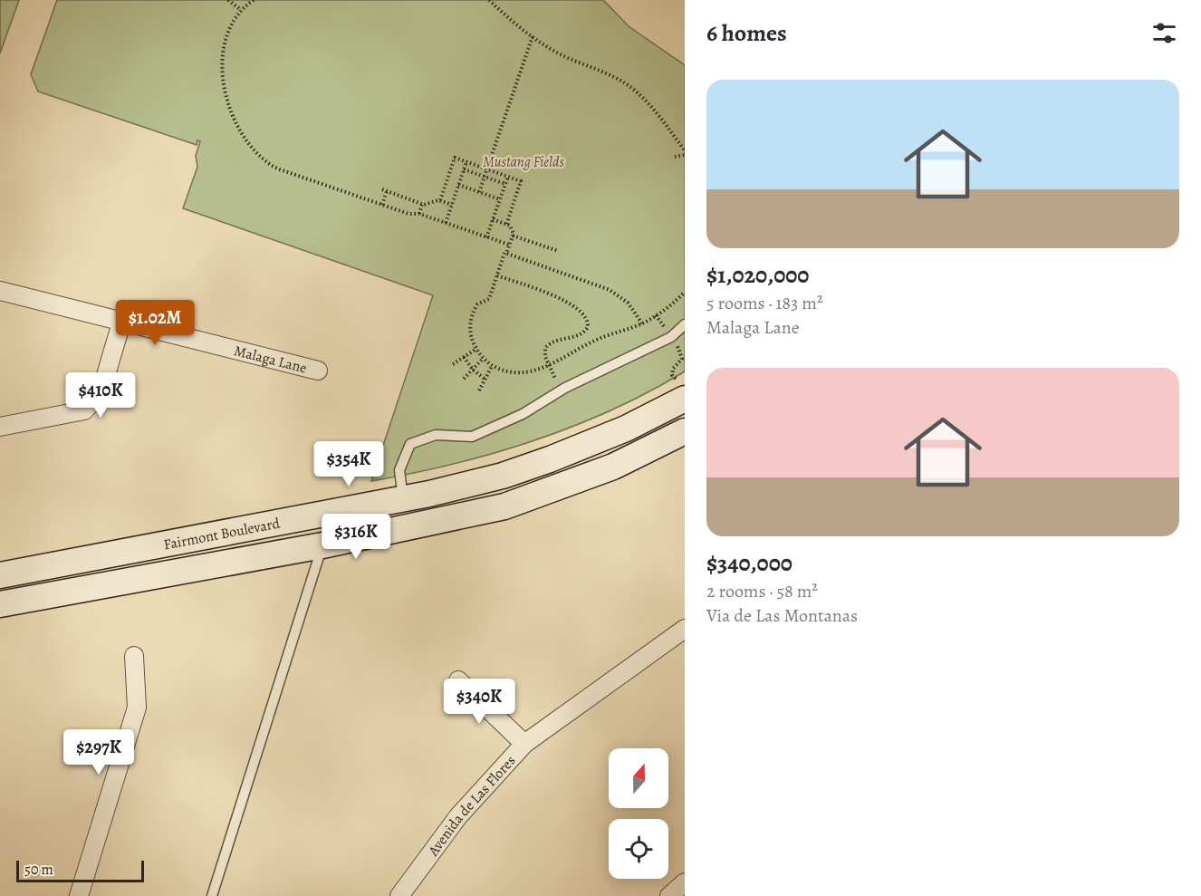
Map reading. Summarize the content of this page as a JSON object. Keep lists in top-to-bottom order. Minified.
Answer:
{"streets":{"main road":["Fairmont Boulevard"],"street":["Malaga Lane","Avenida de Las Flores"]},"parks":["Mustang Fields"],"scale_bar":"50 m","north":"top","page":{"heading":"6 homes","list":[{"name":"$1,020,000","note":"5 rooms · 183 m² · Malaga Lane"},{"name":"$340,000","note":"2 rooms · 58 m² · Via de Las Montanas"}],"price":["$1.02M","$410K","$354K","$316K","$340K","$297K"],"scale":"50 m"}}
